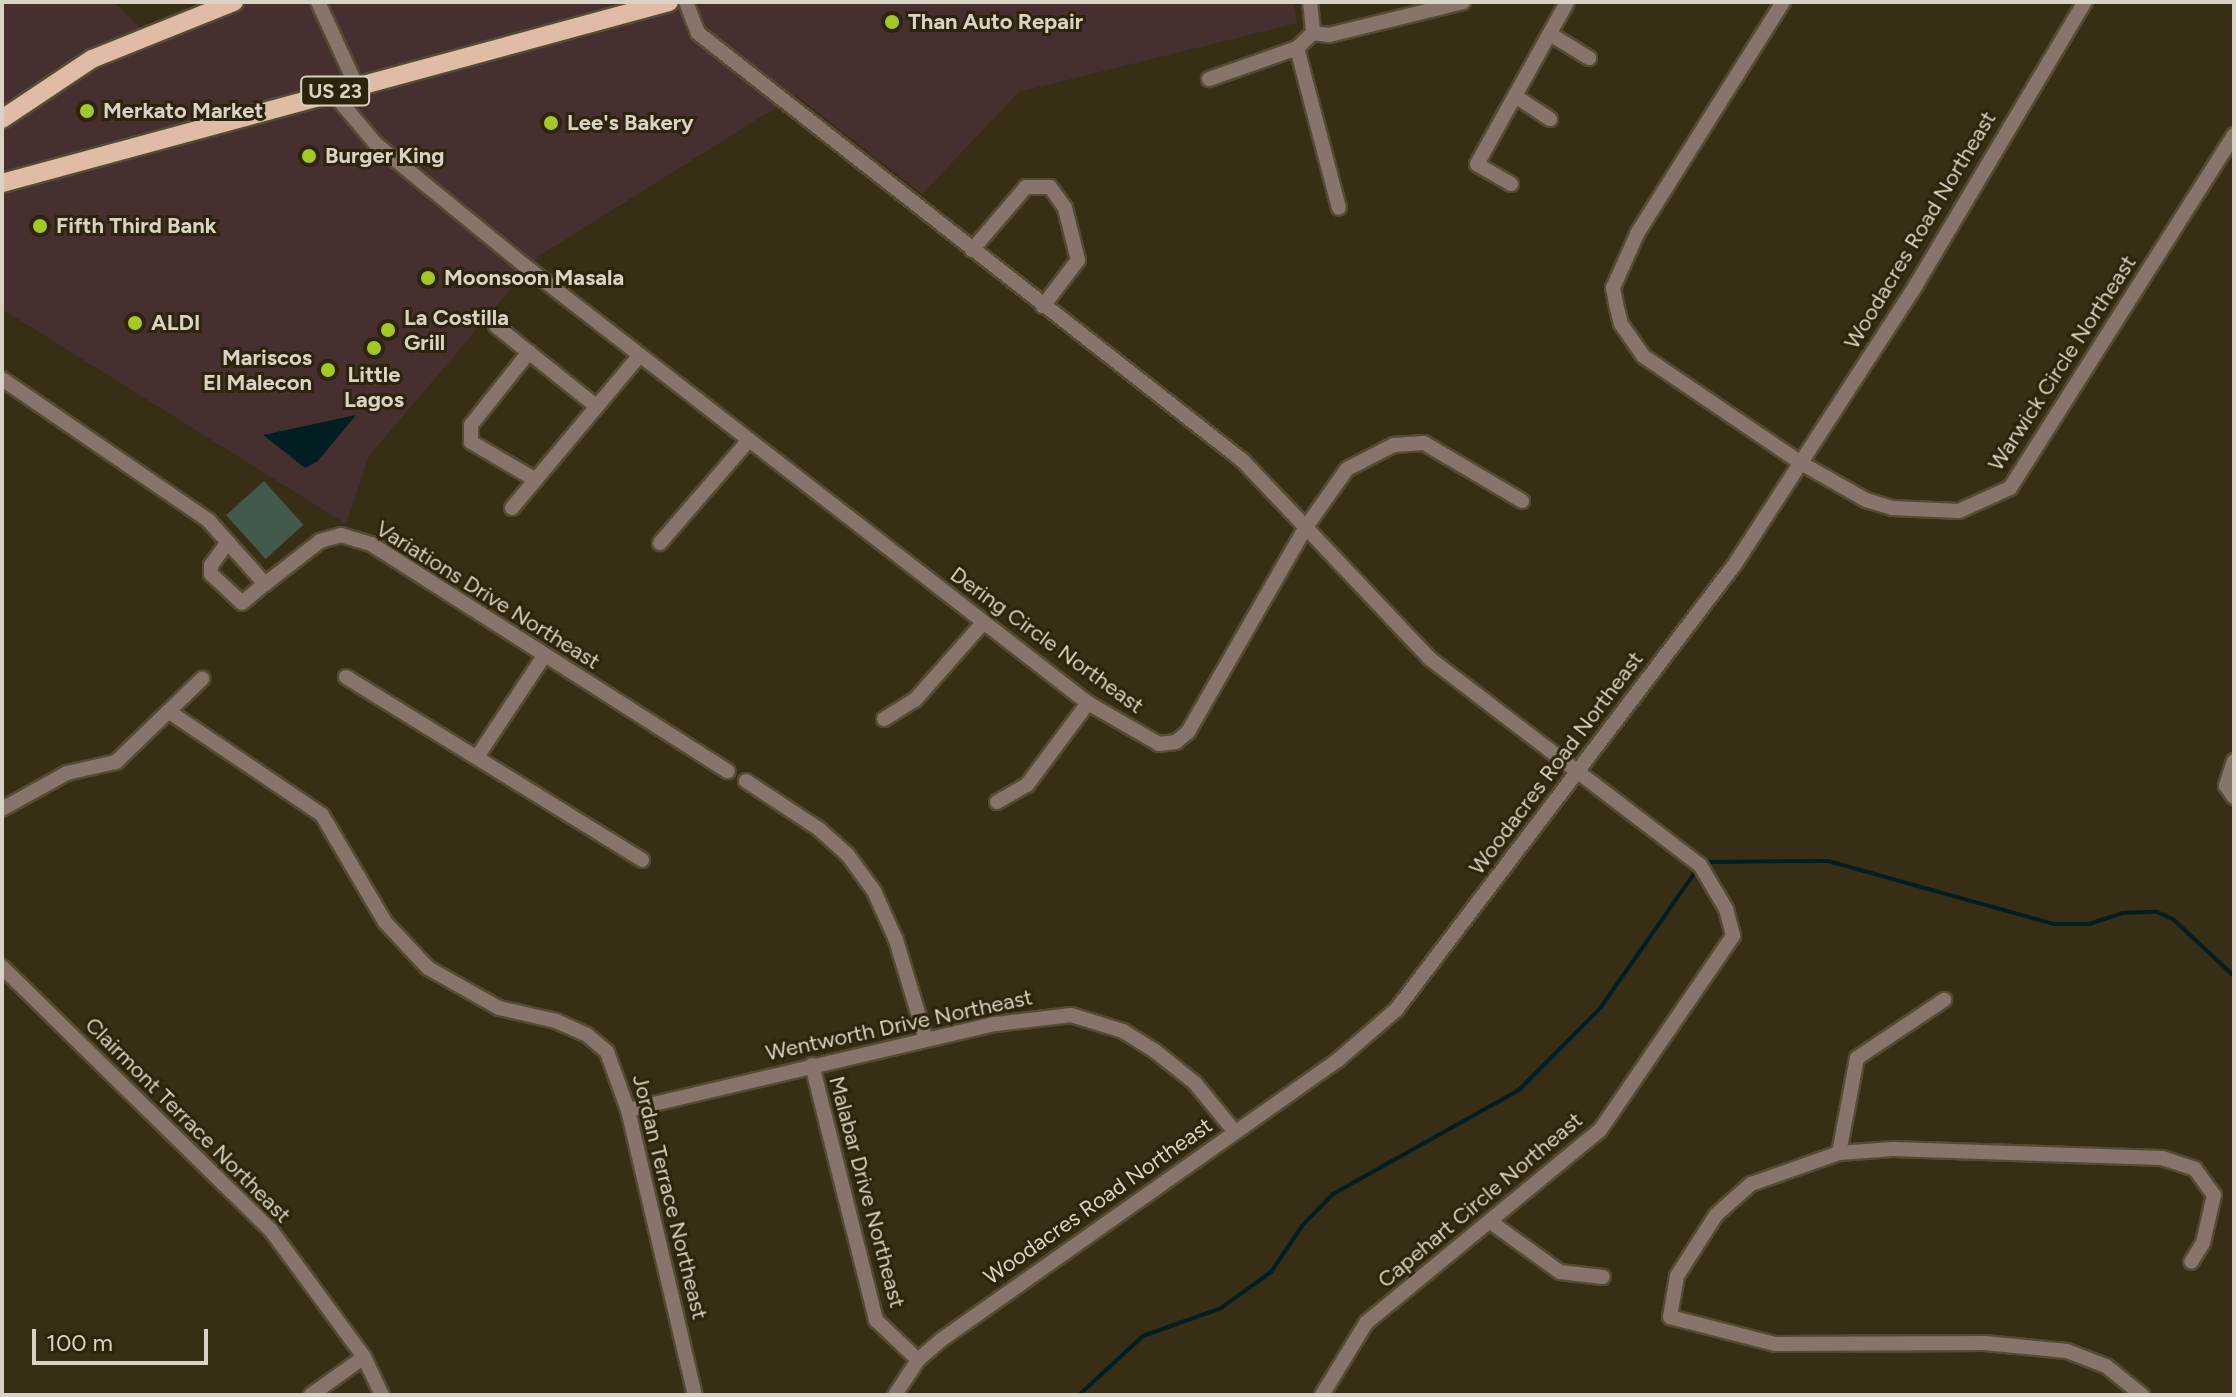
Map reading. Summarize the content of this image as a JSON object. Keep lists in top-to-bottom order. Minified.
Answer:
{"streets":{"main road":["US 23"],"street":["Woodacres Road Northeast","Warwick Circle Northeast","Variations Drive Northeast","Dering Circle Northeast","Wentworth Drive Northeast","Clairmont Terrace Northeast","Malabar Drive Northeast","Jordan Terrace Northeast","Capehart Circle Northeast"]},"crossings":[["US 23","Dering Circle Northeast"],["Woodacres Road Northeast","Warwick Circle Northeast"],["Woodacres Road Northeast","Wentworth Drive Northeast"],["Woodacres Road Northeast","Malabar Drive Northeast"],["Woodacres Road Northeast","Capehart Circle Northeast"],["Dering Circle Northeast","Capehart Circle Northeast"],["Wentworth Drive Northeast","Malabar Drive Northeast"],["Wentworth Drive Northeast","Jordan Terrace Northeast"]],"places":["Than Auto Repair","Merkato Market","Lee's Bakery","Burger King","Fifth Third Bank","Moonsoon Masala","ALDI","La Costilla Grill","Little Lagos","Mariscos El Malecon"],"scale_bar":"100 m"}
